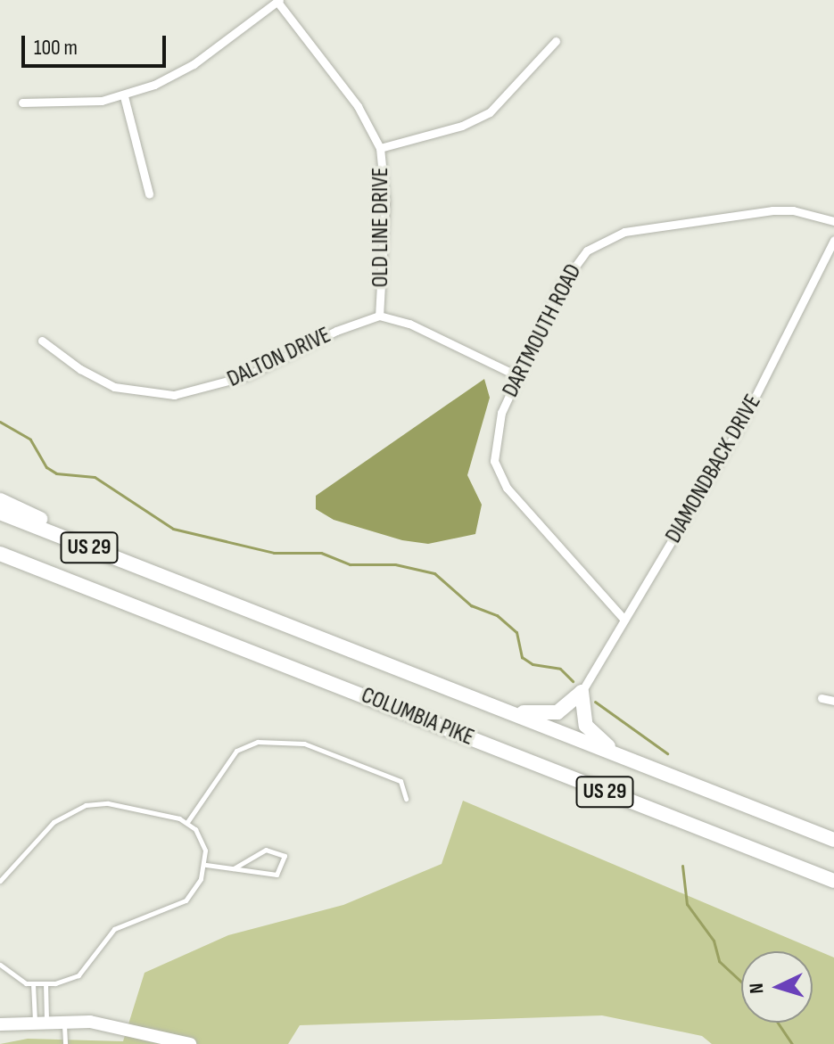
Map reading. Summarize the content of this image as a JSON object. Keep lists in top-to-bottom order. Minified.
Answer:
{"streets":{"highway":["US 29","COLUMBIA PIKE"],"street":["OLD LINE DRIVE","DARTMOUTH ROAD","DALTON DRIVE","DIAMONDBACK DRIVE"]},"crossings":[["OLD LINE DRIVE","DALTON DRIVE"],["DARTMOUTH ROAD","DIAMONDBACK DRIVE"]],"scale_bar":"100 m","north":"left"}
